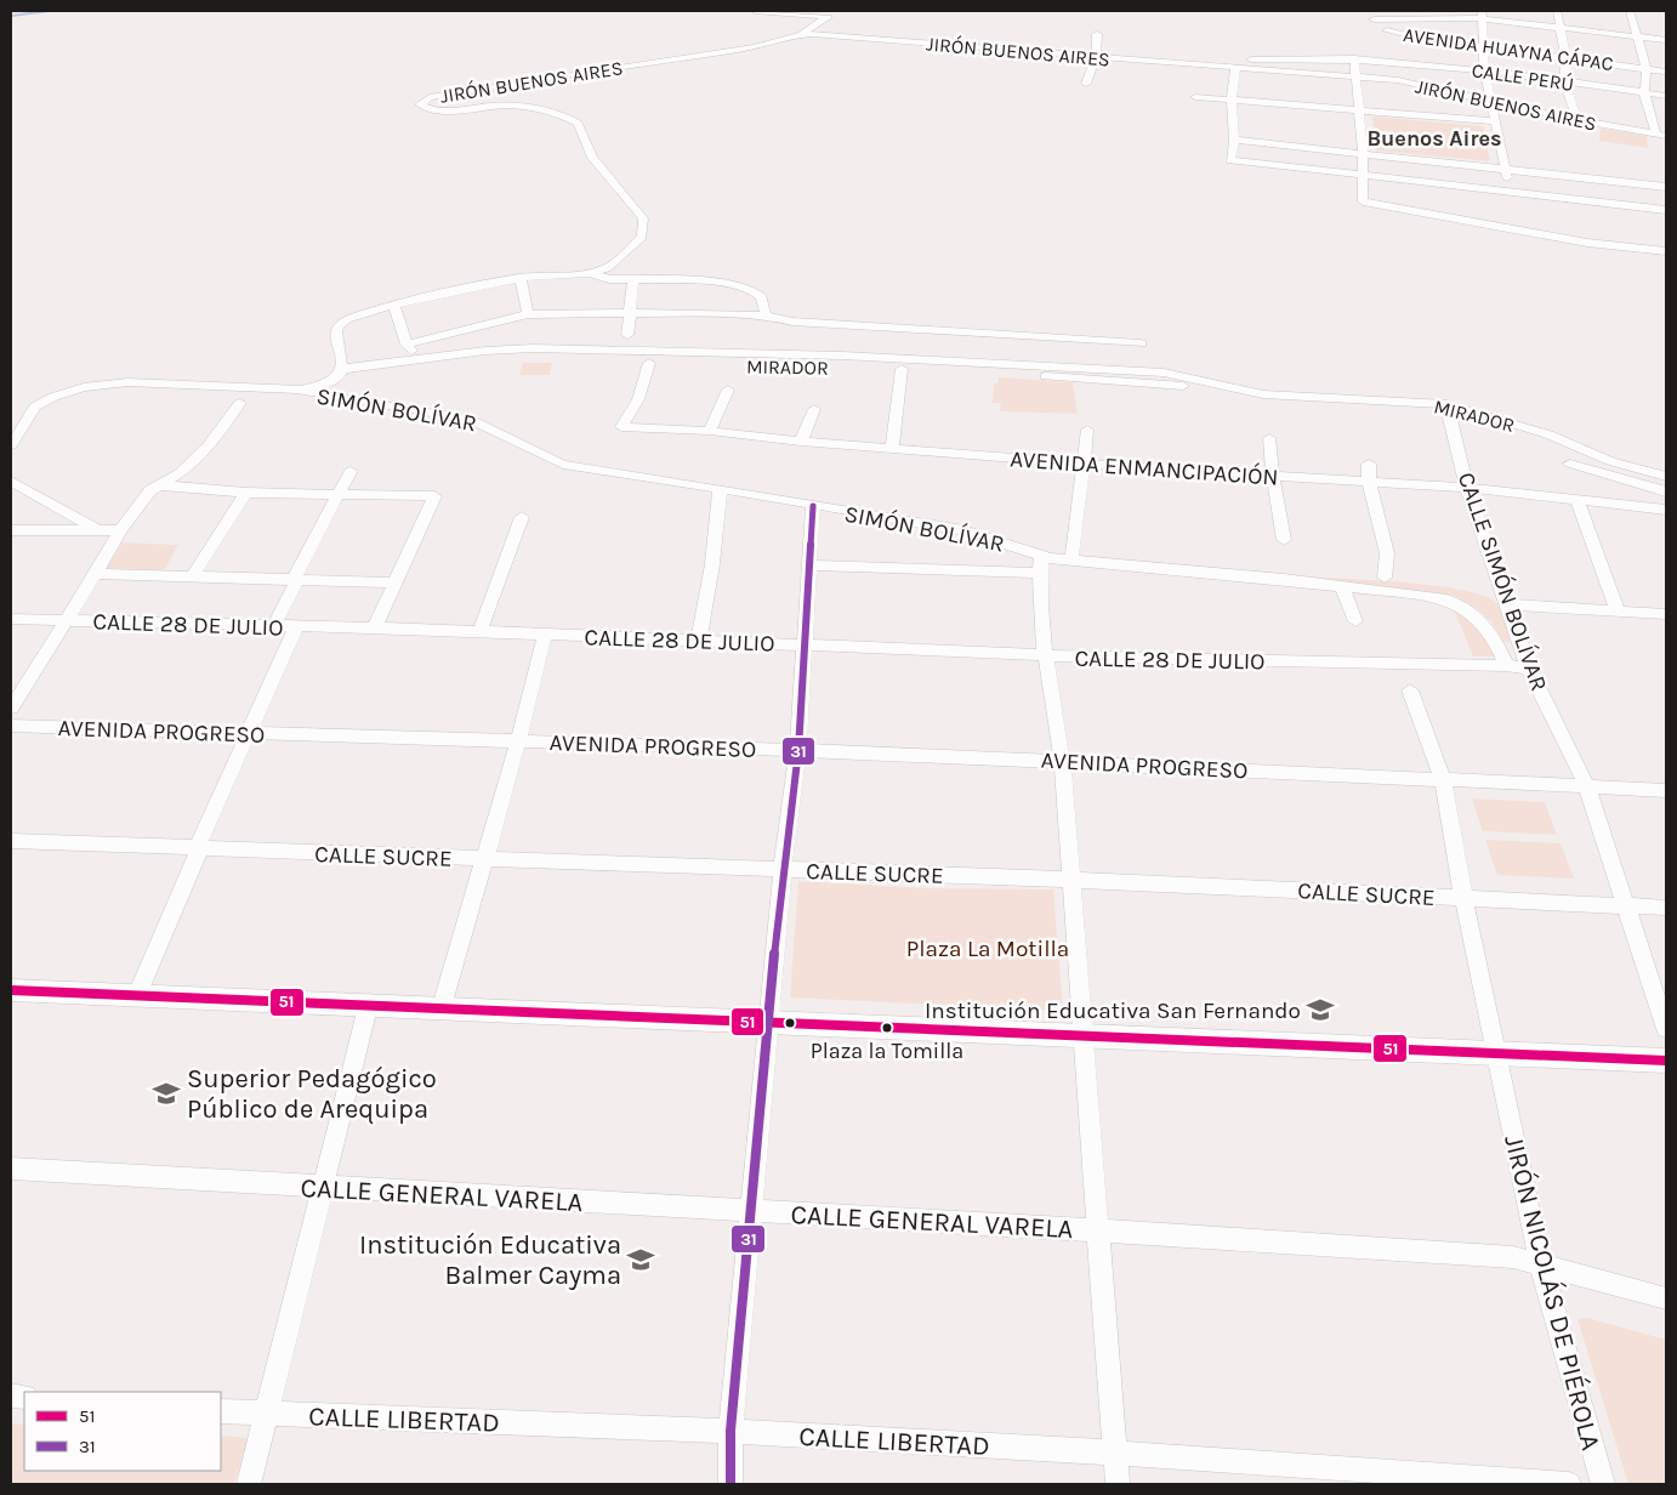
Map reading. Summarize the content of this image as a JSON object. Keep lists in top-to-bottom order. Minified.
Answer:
{"streets":{"street":["AVENIDA HUAYNA CÁPAC","JIRÓN BUENOS AIRES","CALLE PERÚ","MIRADOR","SIMÓN BOLÍVAR","AVENIDA ENMANCIPACIÓN","CALLE SIMÓN BOLÍVAR","CALLE 28 DE JULIO","AVENIDA PROGRESO","CALLE SUCRE","CALLE GENERAL VARELA","JIRÓN NICOLÁS DE PIÉROLA","CALLE LIBERTAD"]},"crossings":[["JIRÓN BUENOS AIRES","CALLE PERÚ"],["JIRÓN BUENOS AIRES","MIRADOR"],["MIRADOR","AVENIDA ENMANCIPACIÓN"],["MIRADOR","CALLE SIMÓN BOLÍVAR"],["SIMÓN BOLÍVAR","CALLE 28 DE JULIO"],["AVENIDA ENMANCIPACIÓN","CALLE SIMÓN BOLÍVAR"],["CALLE SIMÓN BOLÍVAR","CALLE 28 DE JULIO"],["CALLE SIMÓN BOLÍVAR","AVENIDA PROGRESO"],["CALLE SIMÓN BOLÍVAR","CALLE SUCRE"],["AVENIDA PROGRESO","JIRÓN NICOLÁS DE PIÉROLA"],["CALLE SUCRE","JIRÓN NICOLÁS DE PIÉROLA"],["CALLE GENERAL VARELA","JIRÓN NICOLÁS DE PIÉROLA"]],"districts":["Buenos Aires"],"parks":["Plaza La Motilla"],"places":{"school or university":["Institución Educativa San Fernando","Superior Pedagógico Público de Arequipa","Institución Educativa Balmer Cayma"],"other":["Plaza la Tomilla"]},"lines":["transit line 31","transit line 51"],"legend":["51","31"]}
